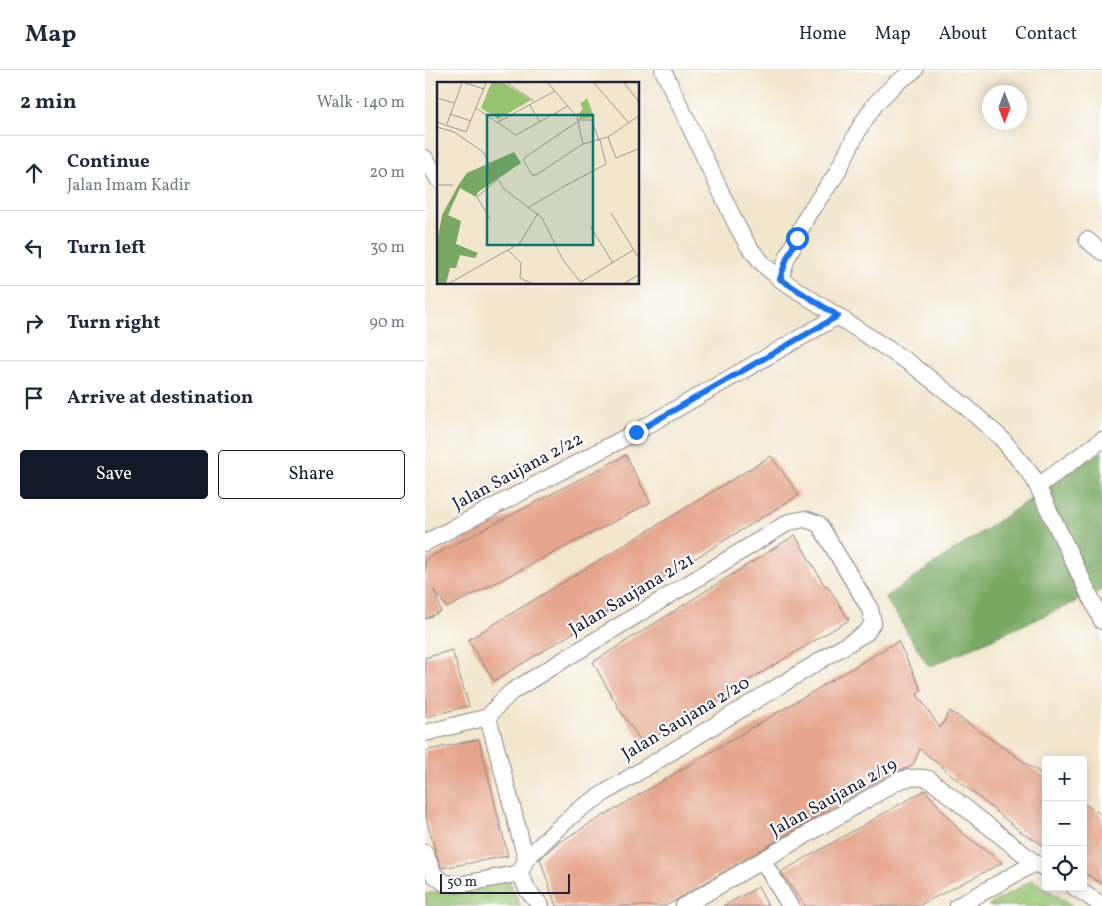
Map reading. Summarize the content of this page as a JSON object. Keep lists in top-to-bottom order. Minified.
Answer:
{"streets":{"street":["Jalan Saujana 2/22","Jalan Saujana 2/21","Jalan Saujana 2/20","Jalan Saujana 2/19"]},"crossings":[["Jalan Saujana 2/21","Jalan Saujana 2/20"]],"scale_bar":"50 m","north":"bottom","page":{"header":"Map","nav":["Home","Map","About","Contact"],"heading":["2 min","Walk · 140 m"],"list":[["Continue","Jalan Imam Kadir","20 m"],["Turn left","30 m"],["Turn right","90 m"],"Arrive at destination"],"buttons":["Save","Share"],"map_buttons":["+","−"],"scale":"50 m"}}
